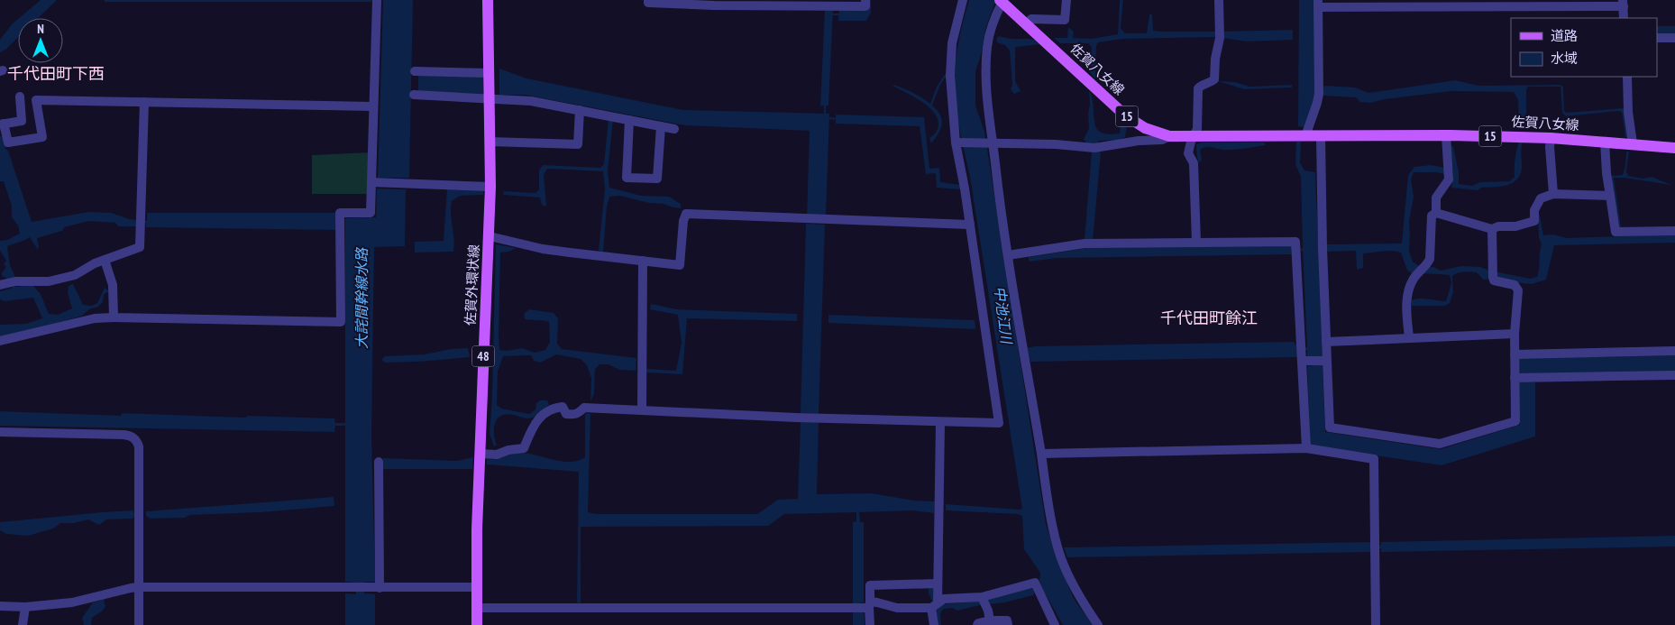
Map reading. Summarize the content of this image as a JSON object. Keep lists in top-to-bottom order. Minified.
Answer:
{"streets":{"main road":["佐賀八女線","15","佐賀外環状線","48"]},"districts":["千代田町下西","千代田町餘江"],"water":["大詫間幹線水路","中池江川"],"legend":["道路","水域"],"north":"top"}
